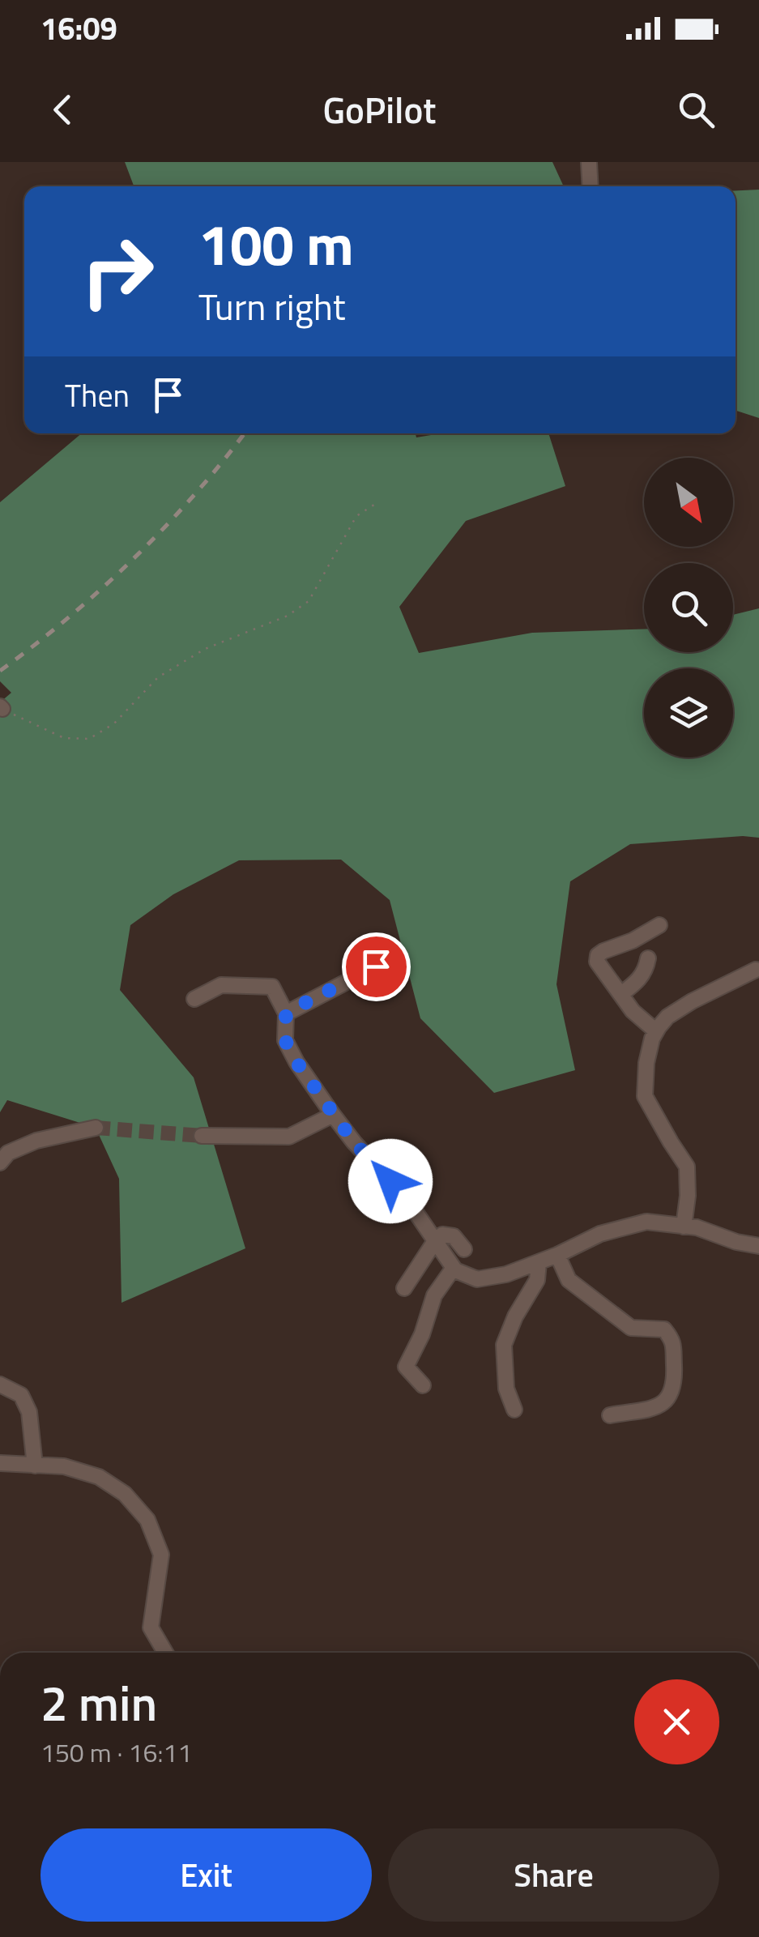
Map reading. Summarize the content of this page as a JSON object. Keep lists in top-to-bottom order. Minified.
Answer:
{"north":"bottom right","page":{"status":"16:09","header":"GoPilot","turn":["100 m","Turn right"],"then":"Then","heading":["2 min","150 m · 16:11"],"buttons":["Exit","Share"]}}
